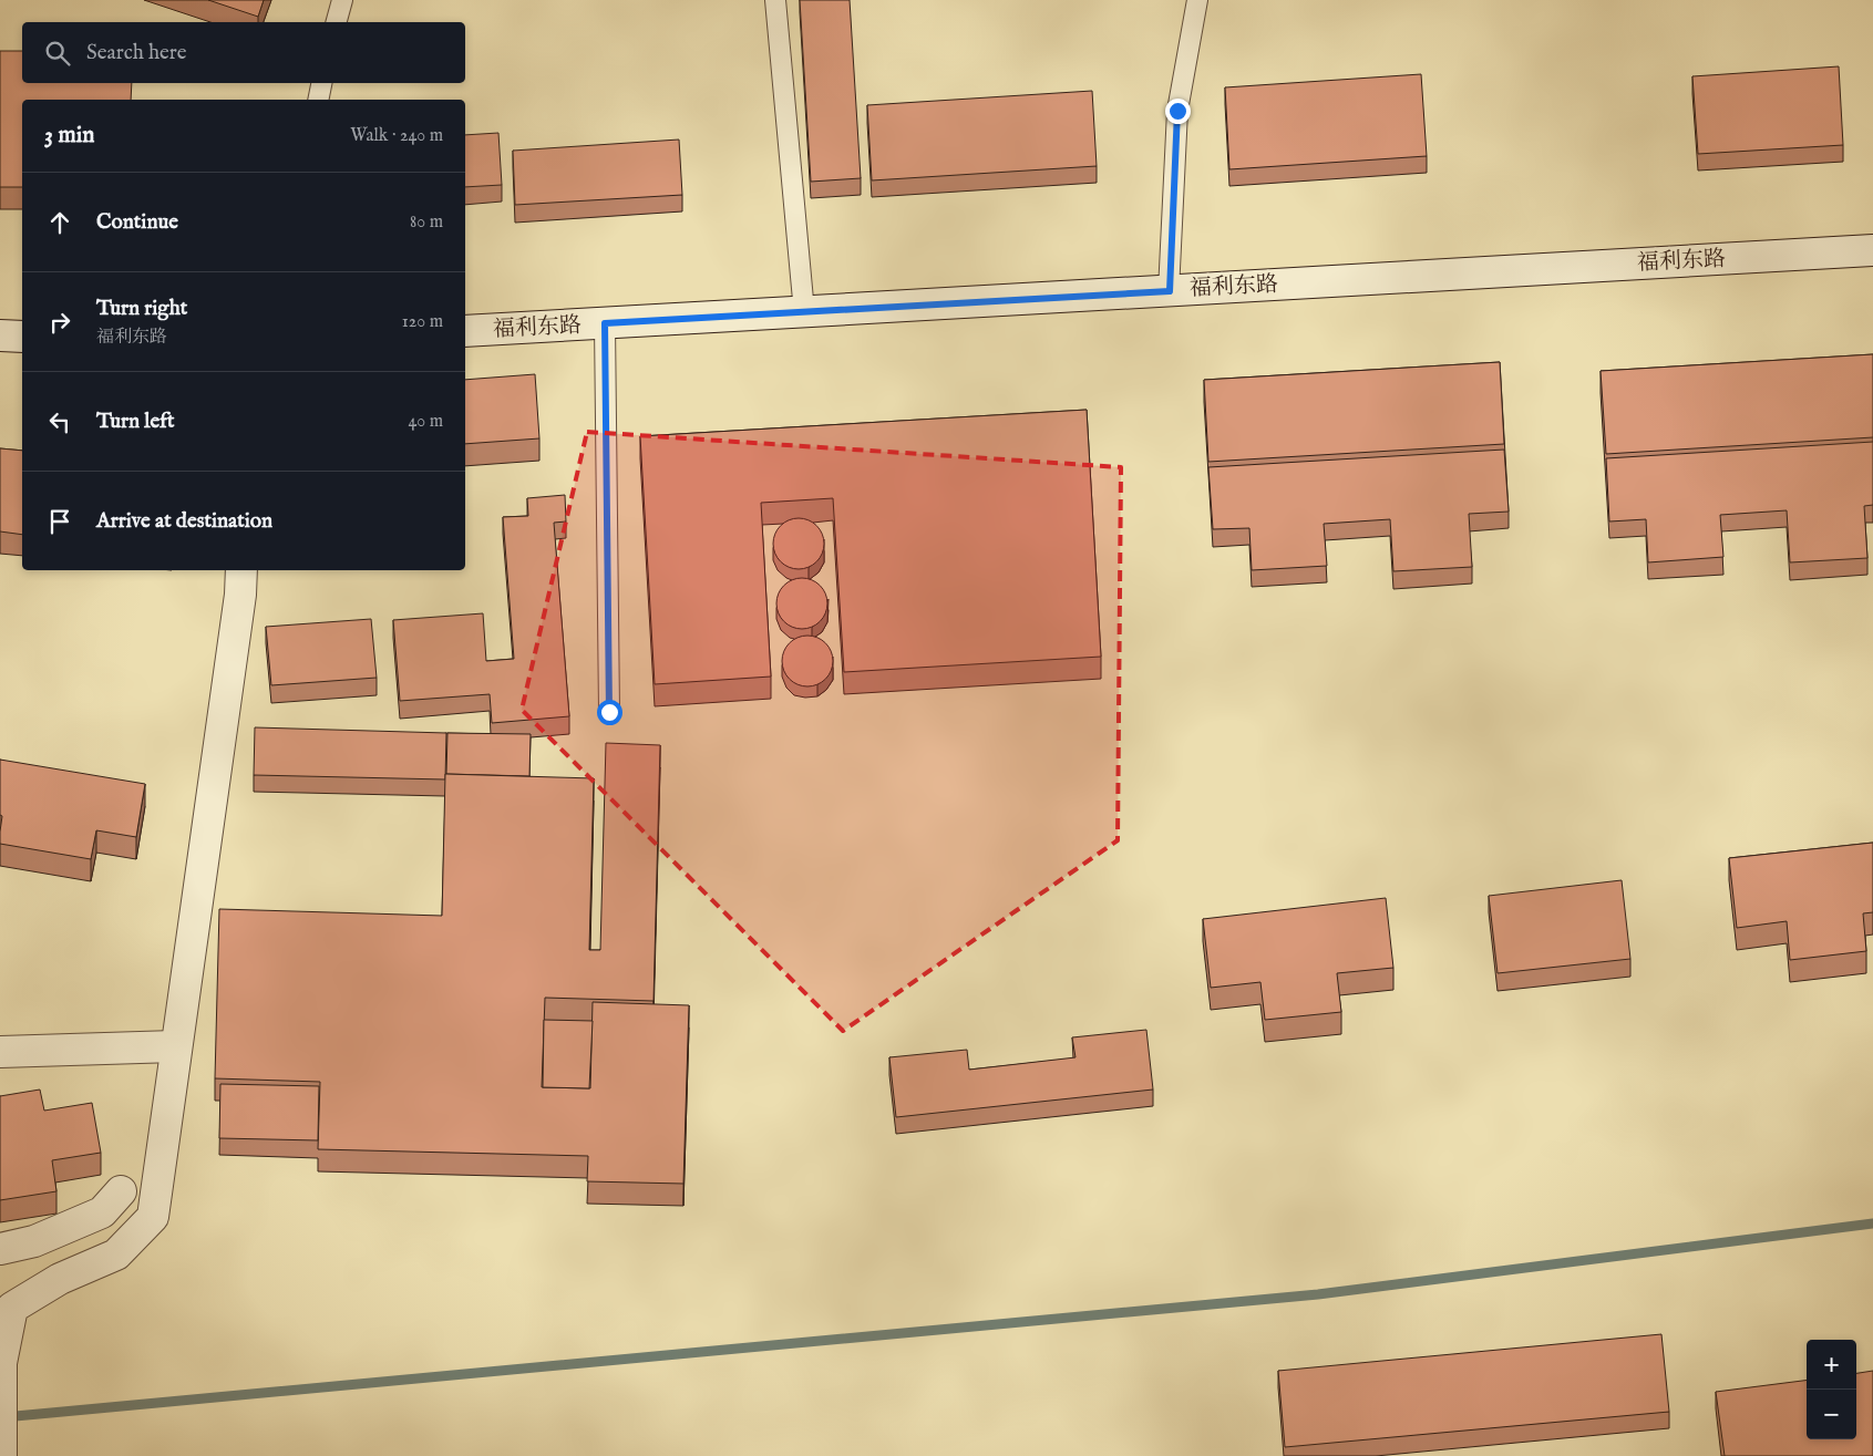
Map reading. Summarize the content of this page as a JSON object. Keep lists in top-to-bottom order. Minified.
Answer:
{"streets":{"main road":["福利东路"]},"page":{"search":"Search here","heading":["3 min","Walk · 240 m"],"list":[["Continue","80 m"],["Turn right","福利东路","120 m"],["Turn left","40 m"],"Arrive at destination"],"map_buttons":["+","−"]}}
